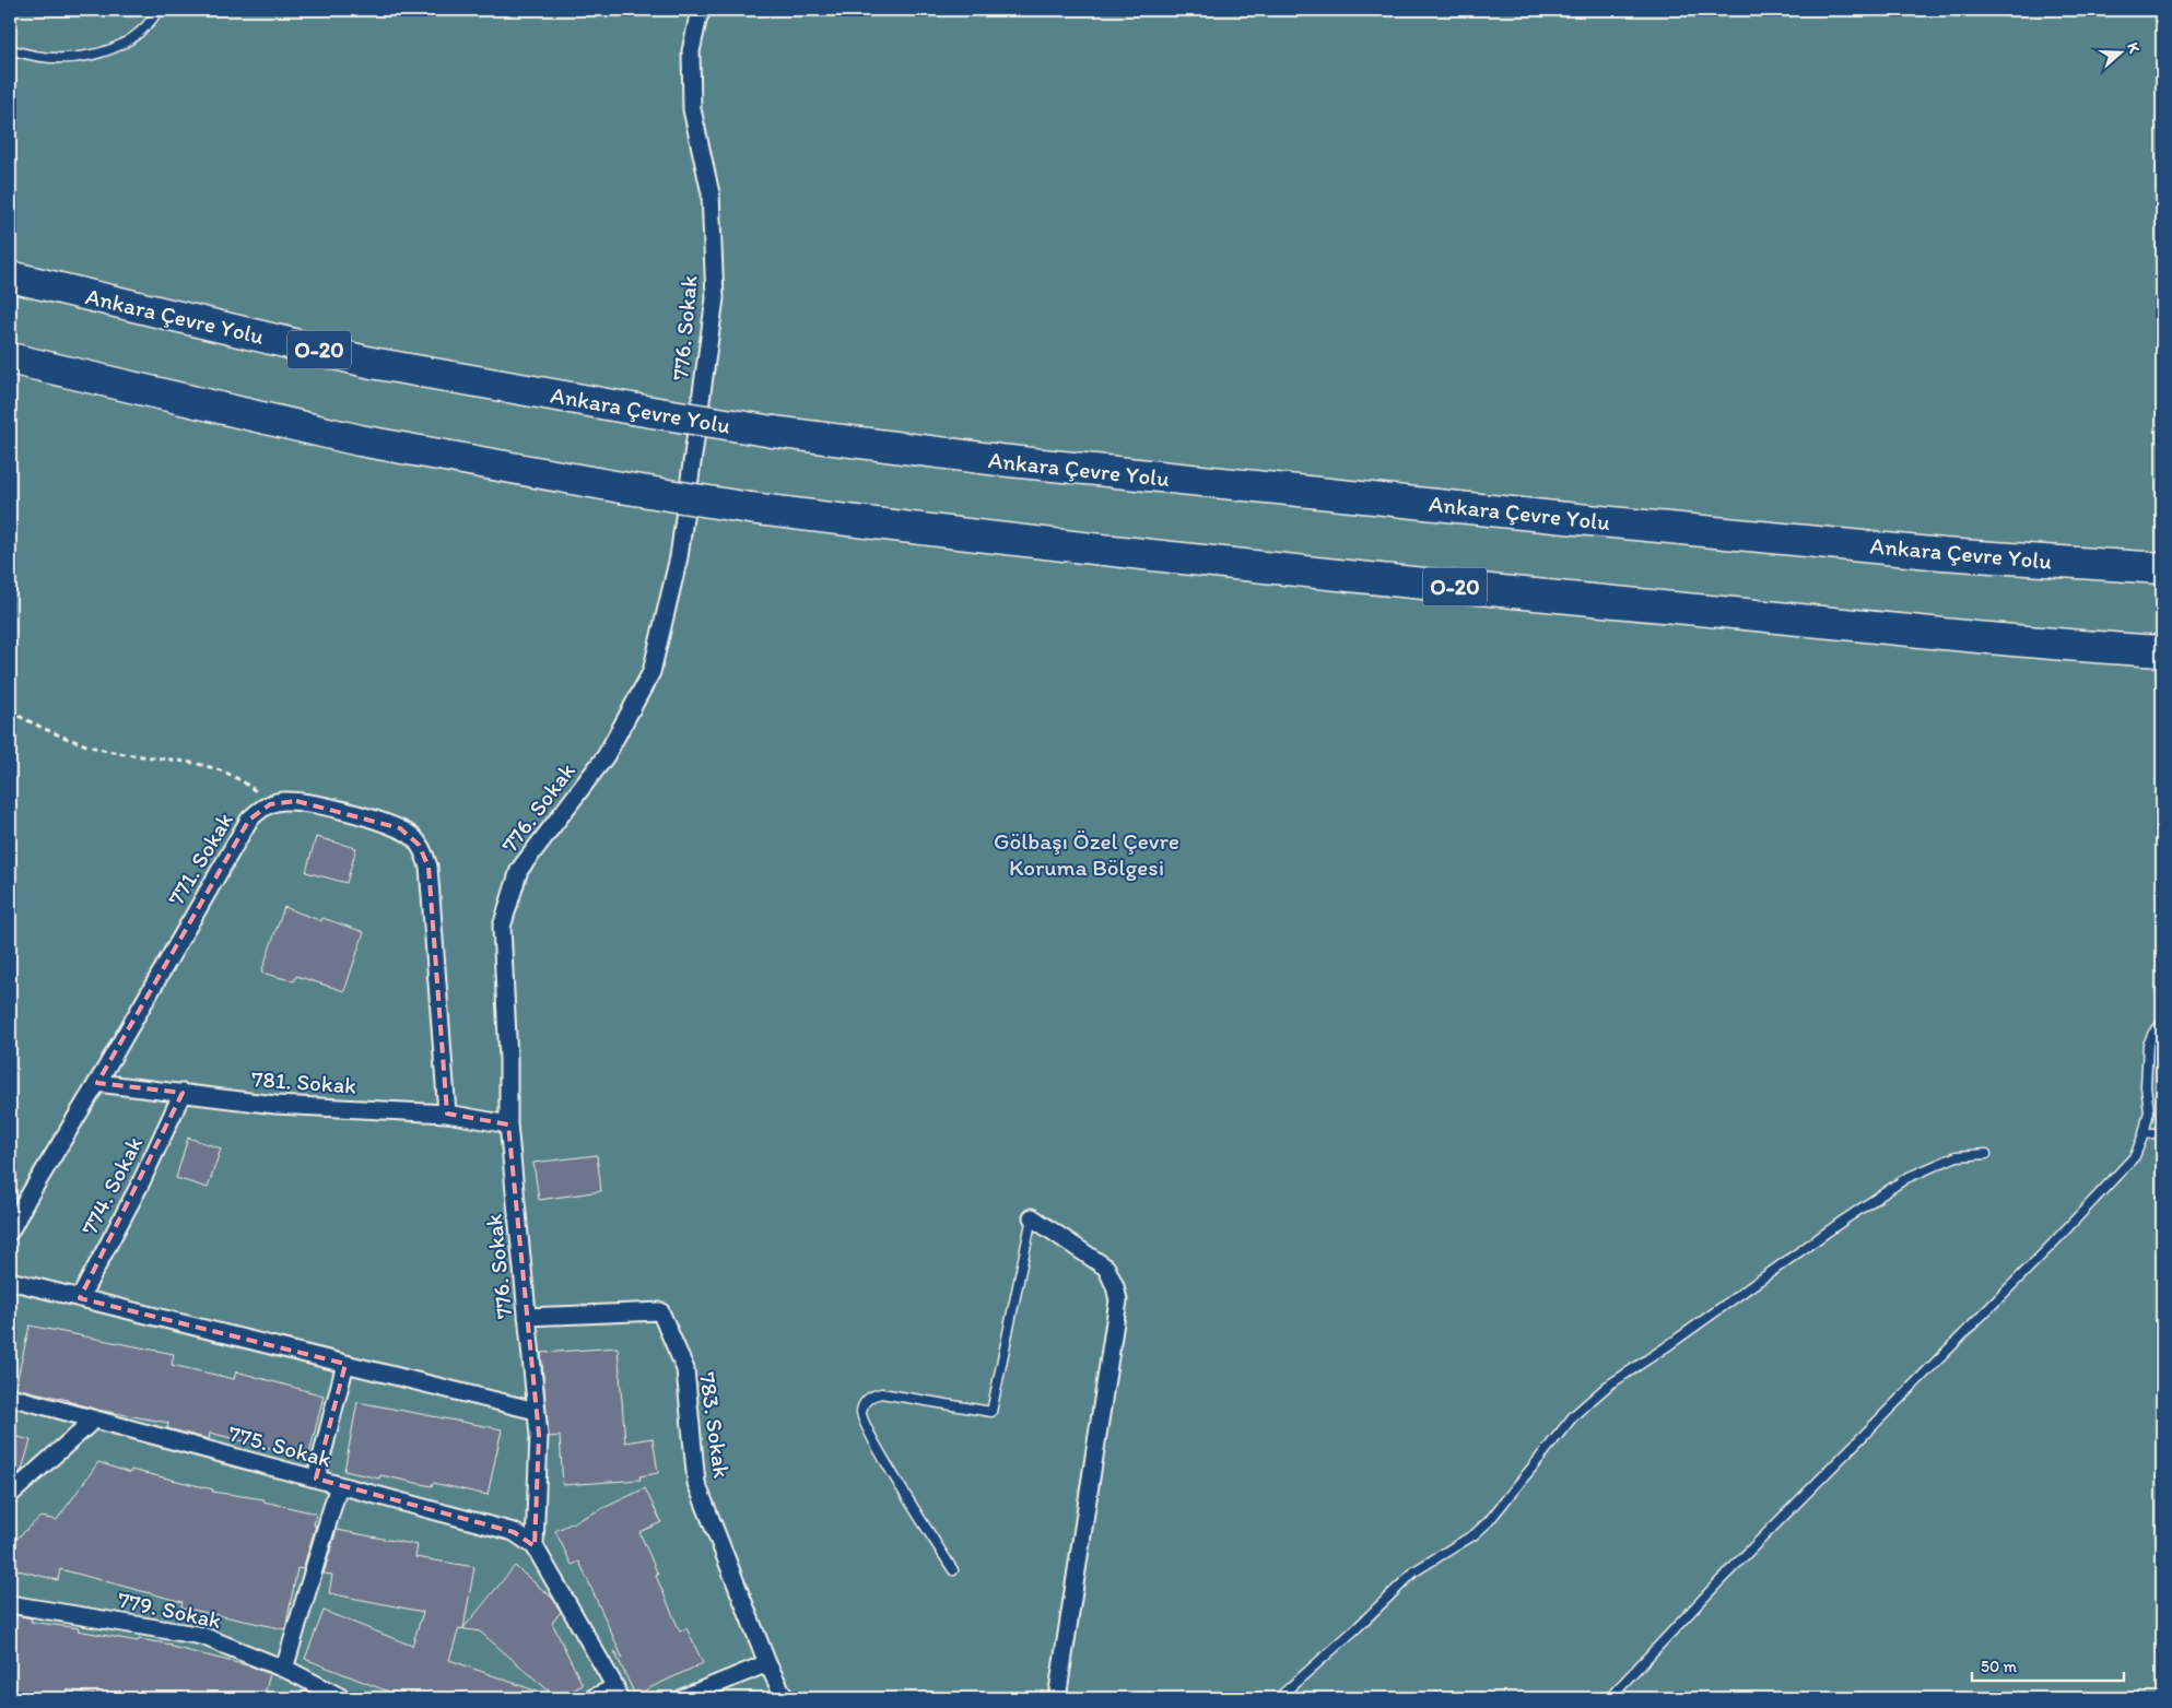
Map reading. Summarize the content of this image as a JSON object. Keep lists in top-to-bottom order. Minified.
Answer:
{"streets":{"highway":["Ankara Çevre Yolu","O-20"],"street":["776. Sokak","771. Sokak","781. Sokak","774. Sokak","783. Sokak","775. Sokak","779. Sokak"]},"crossings":[["776. Sokak","781. Sokak"],["776. Sokak","783. Sokak"],["776. Sokak","775. Sokak"],["771. Sokak","781. Sokak"],["781. Sokak","774. Sokak"]],"parks":["Gölbaşı Özel Çevre Koruma Bölgesi"],"scale_bar":"50 m","north":"right"}
